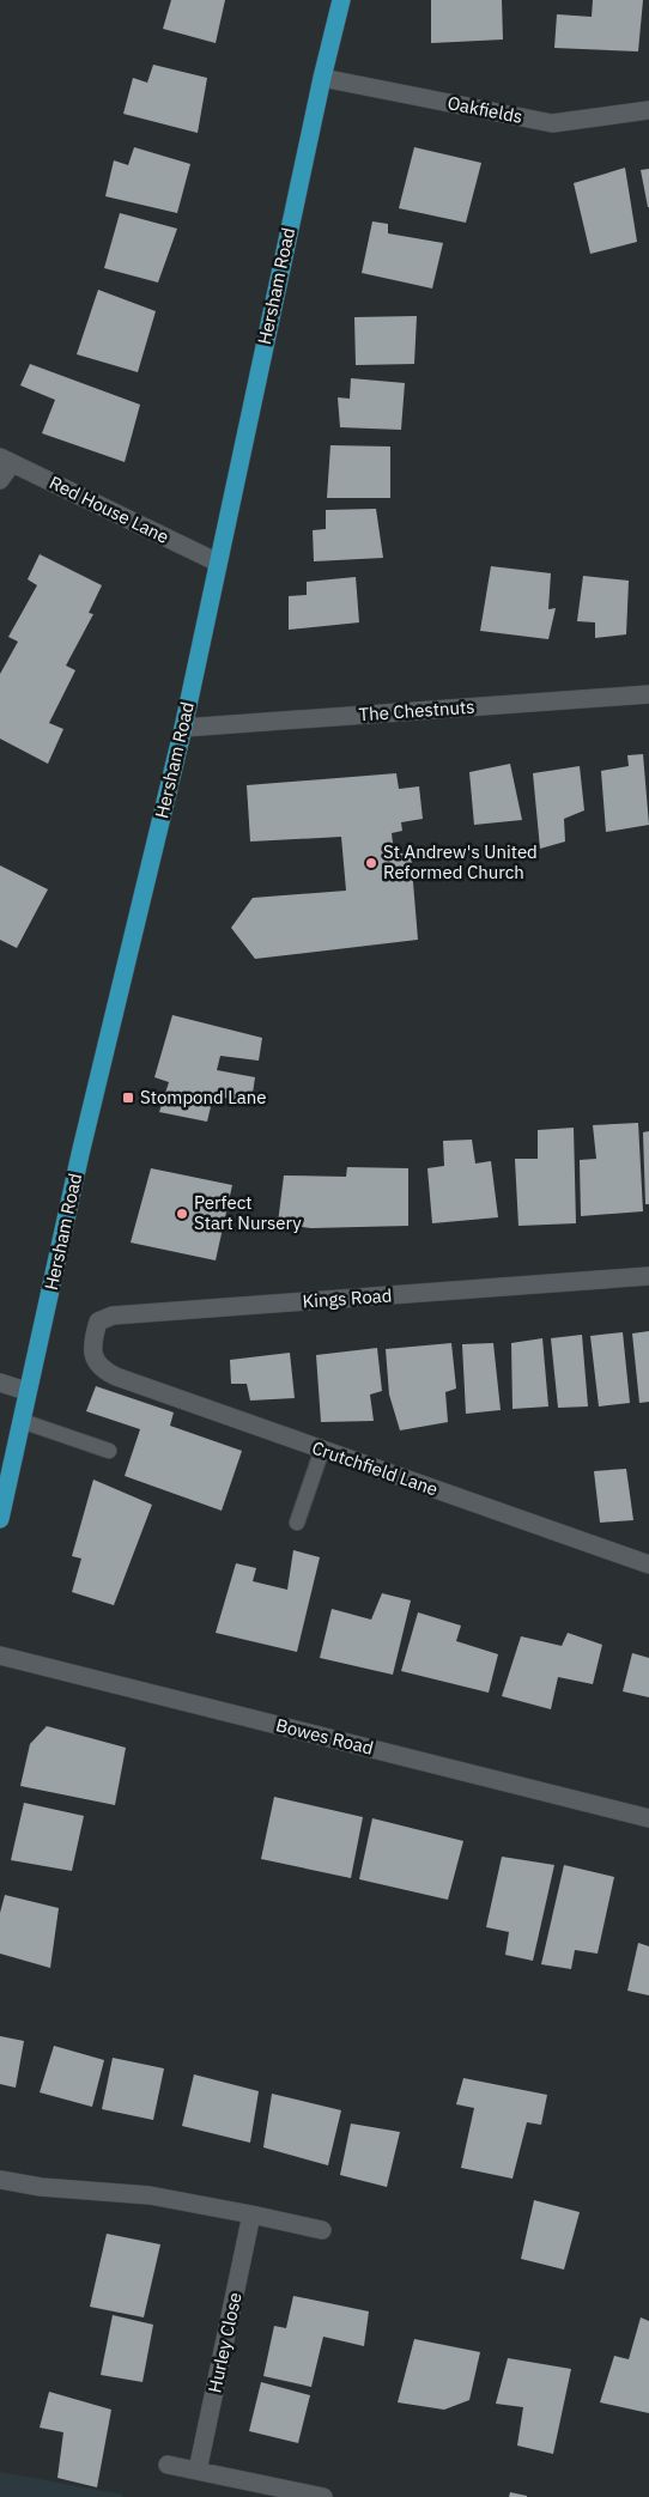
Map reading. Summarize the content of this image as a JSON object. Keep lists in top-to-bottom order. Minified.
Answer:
{"streets":{"main road":["Hersham Road"],"street":["Oakfields","Red House Lane","The Chestnuts","Kings Road","Crutchfield Lane","Bowes Road","Hurley Close"]},"crossings":[["Oakfields","Hersham Road"],["Hersham Road","Red House Lane"],["Hersham Road","The Chestnuts"],["Kings Road","Crutchfield Lane"]],"places":{"other":["St Andrew's United Reformed Church","Perfect Start Nursery"],"transit":["Stompond Lane"]}}
